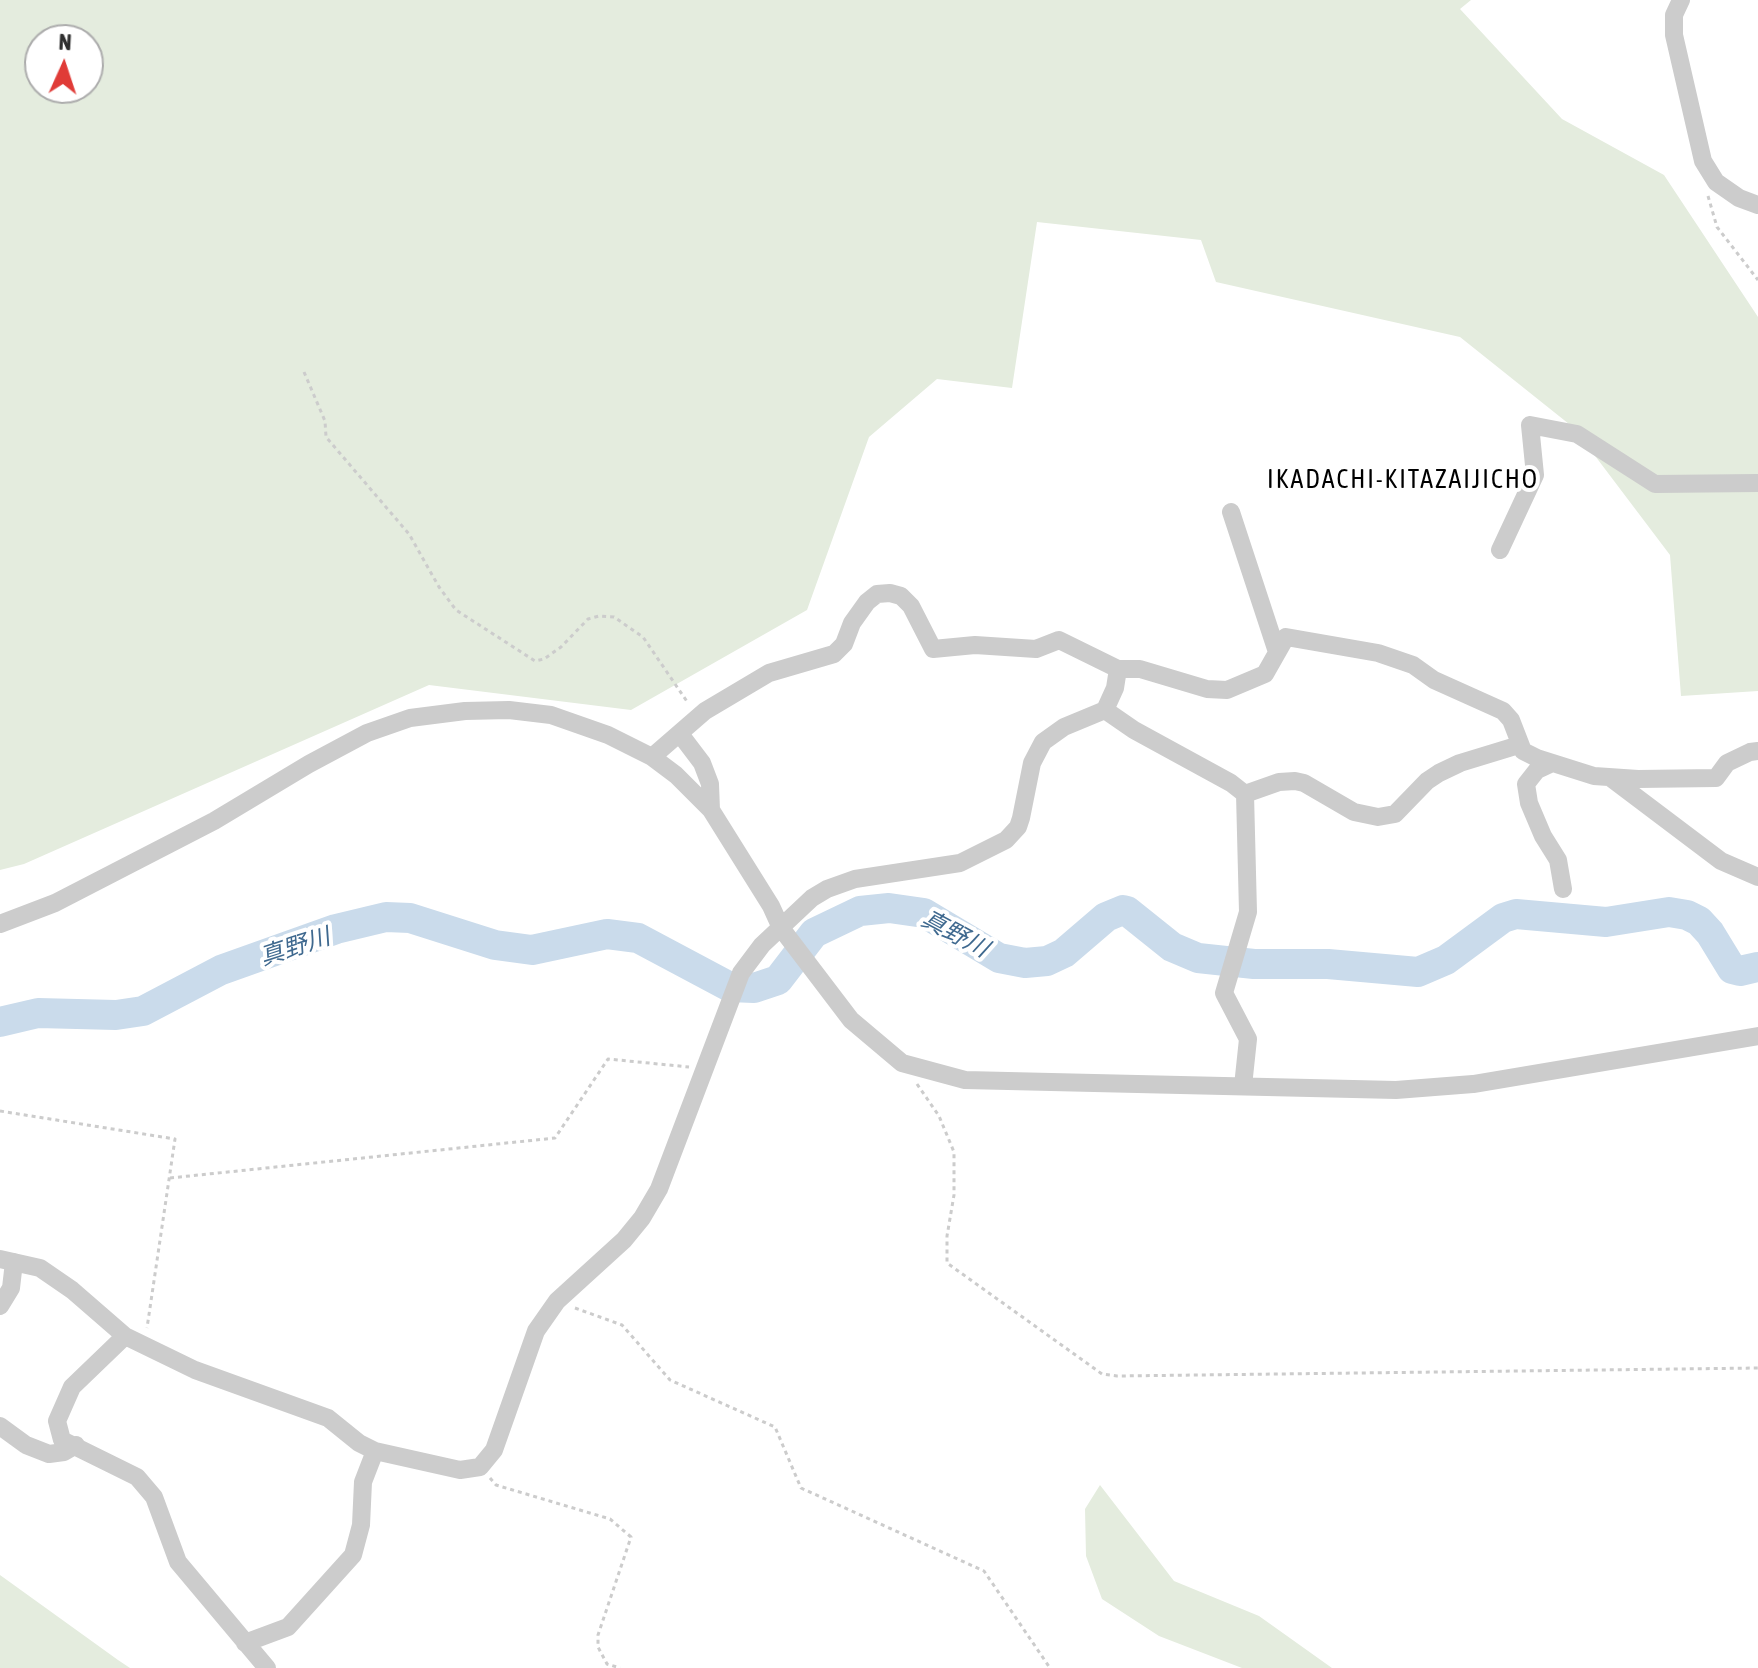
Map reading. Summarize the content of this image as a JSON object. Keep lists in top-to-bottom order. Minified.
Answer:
{"districts":["IKADACHI-KITAZAIJICHO"],"water":["真野川"],"north":"top"}
